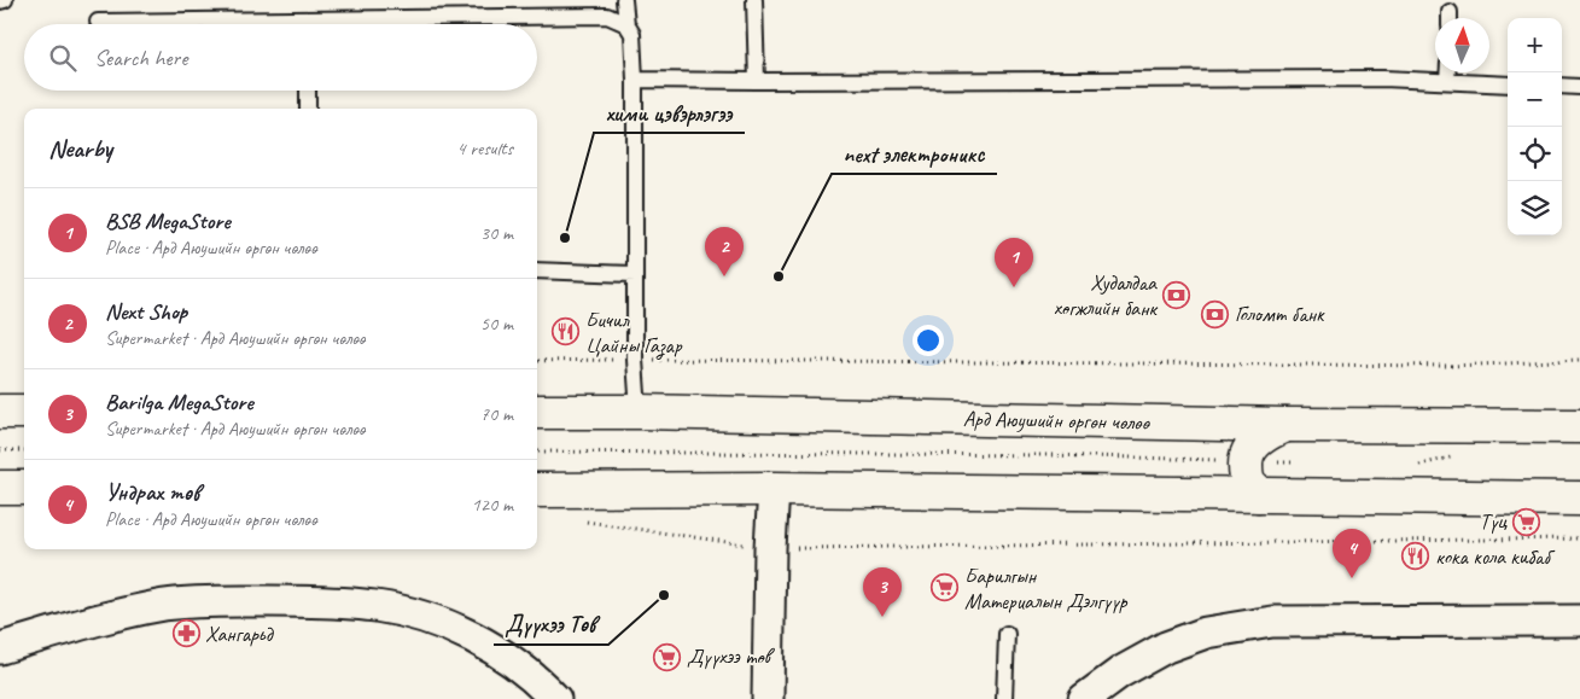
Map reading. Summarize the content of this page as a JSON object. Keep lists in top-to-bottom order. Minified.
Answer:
{"streets":{"main road":["Ард Аюушийн өргөн чөлөө"]},"places":{"other":["хими цэвэрлэгээ","next электроникс","Дүүхээ Төв"],"bank":["Худалдаа хөгжлийн банк","Голомт банк"],"restaurant":["Бичил Цайны Газар","кока кола кибаб"],"supermarket":["Түц","Барилгын Материалын Дэлгүүр","Дүүхээ төв"],"pharmacy":["Хангарьд"]},"north":"top","page":{"map_buttons":["+","−"],"search":"Search here","heading":["Nearby","4 results"],"list":[{"mark":"1","name":"BSB MegaStore","note":"Place · Ард Аюушийн өргөн чөлөө","value":"30 m"},{"mark":"2","name":"Next Shop","note":"Supermarket · Ард Аюушийн өргөн чөлөө","value":"50 m"},{"mark":"3","name":"Barilga MegaStore","note":"Supermarket · Ард Аюушийн өргөн чөлөө","value":"70 m"},{"mark":"4","name":"Ундрах төв","note":"Place · Ард Аюушийн өргөн чөлөө","value":"120 m"}],"pins":["2","1","4","3"]}}
